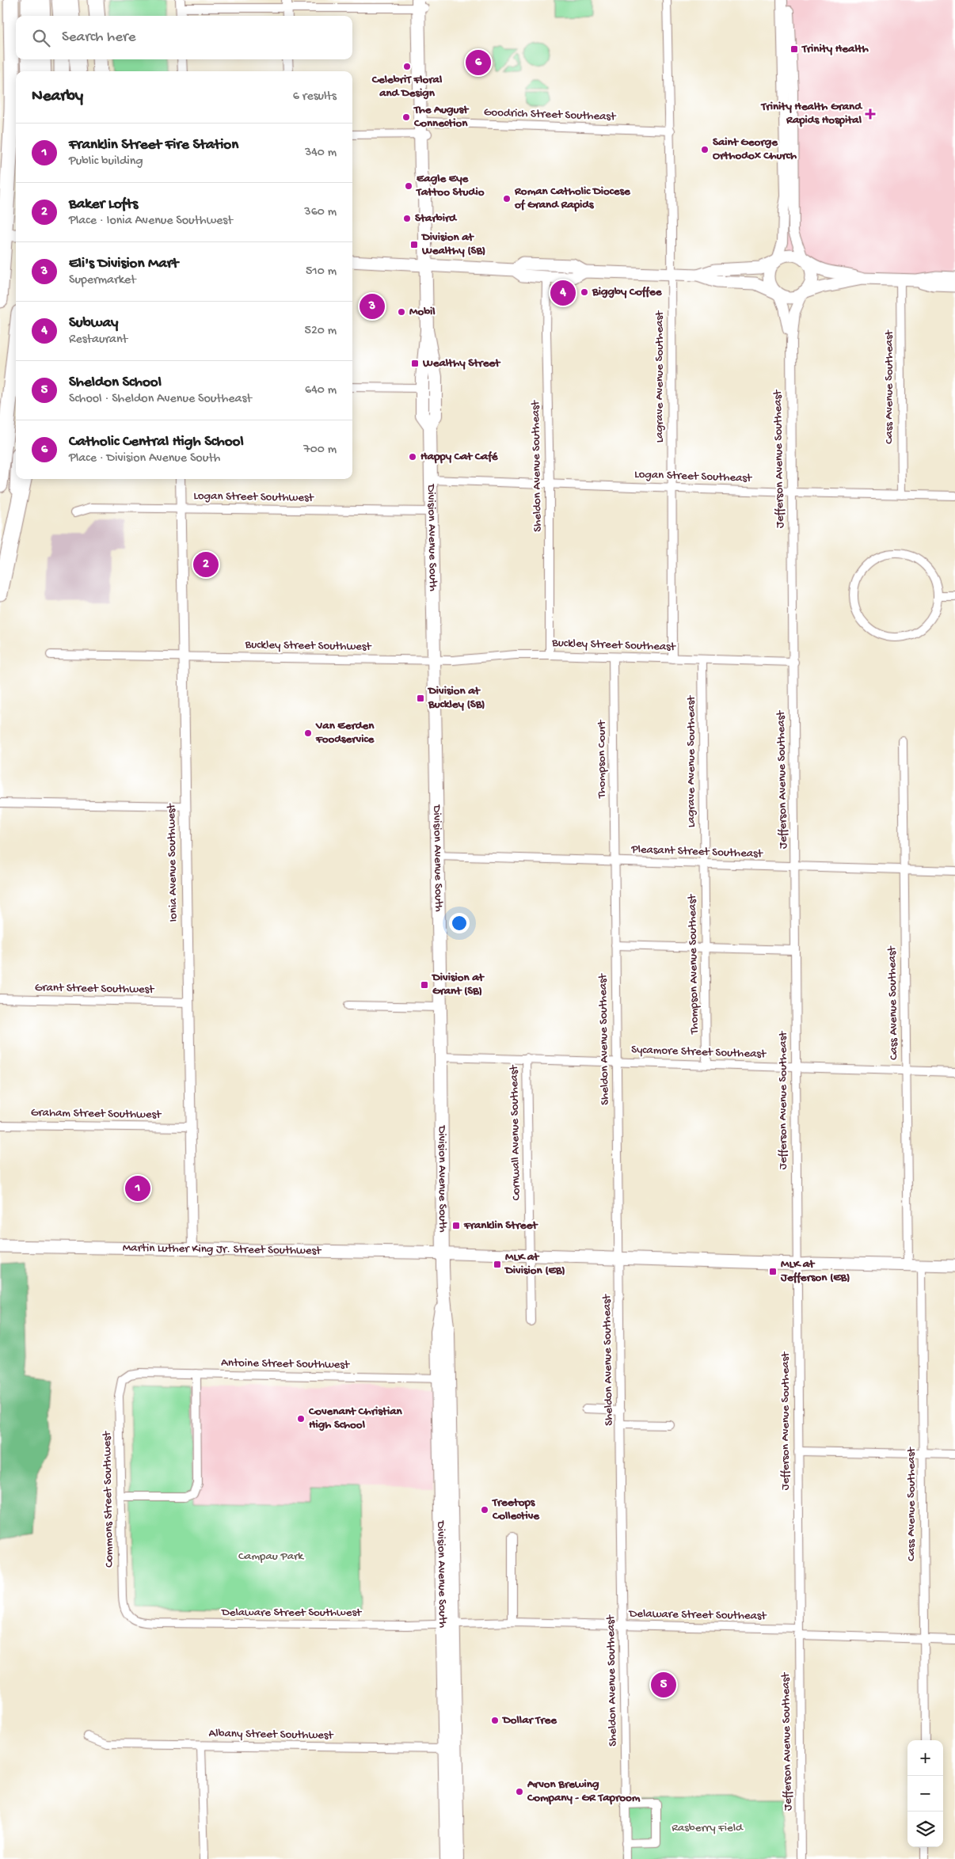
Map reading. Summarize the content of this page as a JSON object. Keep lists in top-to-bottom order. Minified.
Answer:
{"streets":{"main road":["Division Avenue South","Martin Luther King Jr. Street Southwest"],"street":["Goodrich Street Southeast","Lagrave Avenue Southeast","Cass Avenue Southeast","Jefferson Avenue Southeast","Sheldon Avenue Southeast","Logan Street Southeast","Logan Street Southwest","Buckley Street Southeast","Buckley Street Southwest","Thompson Court","Pleasant Street Southeast","Ionia Avenue Southwest","Thompson Avenue Southeast","Grant Street Southwest","Sycamore Street Southeast","Graham Street Southwest","Cornwall Avenue Southeast","Antoine Street Southwest","Commons Street Southwest","Delaware Street Southwest","Delaware Street Southeast","Albany Street Southwest"]},"crossings":[["Goodrich Street Southeast","Lagrave Avenue Southeast"],["Goodrich Street Southeast","Division Avenue South"],["Lagrave Avenue Southeast","Logan Street Southeast"],["Lagrave Avenue Southeast","Buckley Street Southeast"],["Lagrave Avenue Southeast","Pleasant Street Southeast"],["Lagrave Avenue Southeast","Thompson Avenue Southeast"],["Cass Avenue Southeast","Logan Street Southeast"],["Cass Avenue Southeast","Pleasant Street Southeast"],["Cass Avenue Southeast","Sycamore Street Southeast"],["Cass Avenue Southeast","Martin Luther King Jr. Street Southwest"],["Cass Avenue Southeast","Delaware Street Southeast"],["Jefferson Avenue Southeast","Logan Street Southeast"],["Jefferson Avenue Southeast","Buckley Street Southeast"],["Jefferson Avenue Southeast","Pleasant Street Southeast"],["Jefferson Avenue Southeast","Sycamore Street Southeast"],["Jefferson Avenue Southeast","Martin Luther King Jr. Street Southwest"],["Jefferson Avenue Southeast","Delaware Street Southeast"],["Sheldon Avenue Southeast","Logan Street Southeast"],["Sheldon Avenue Southeast","Buckley Street Southeast"],["Sheldon Avenue Southeast","Thompson Court"],["Sheldon Avenue Southeast","Pleasant Street Southeast"],["Sheldon Avenue Southeast","Sycamore Street Southeast"],["Sheldon Avenue Southeast","Martin Luther King Jr. Street Southwest"],["Sheldon Avenue Southeast","Delaware Street Southeast"],["Logan Street Southeast","Division Avenue South"],["Logan Street Southwest","Division Avenue South"],["Logan Street Southwest","Ionia Avenue Southwest"],["Division Avenue South","Buckley Street Southeast"],["Division Avenue South","Buckley Street Southwest"],["Division Avenue South","Pleasant Street Southeast"],["Division Avenue South","Sycamore Street Southeast"],["Division Avenue South","Martin Luther King Jr. Street Southwest"],["Division Avenue South","Antoine Street Southwest"],["Division Avenue South","Delaware Street Southwest"],["Division Avenue South","Delaware Street Southeast"],["Division Avenue South","Albany Street Southwest"],["Buckley Street Southeast","Buckley Street Southwest"],["Buckley Street Southeast","Thompson Court"],["Buckley Street Southwest","Ionia Avenue Southwest"],["Thompson Court","Pleasant Street Southeast"],["Pleasant Street Southeast","Thompson Avenue Southeast"],["Ionia Avenue Southwest","Grant Street Southwest"],["Ionia Avenue Southwest","Graham Street Southwest"],["Ionia Avenue Southwest","Martin Luther King Jr. Street Southwest"],["Thompson Avenue Southeast","Sycamore Street Southeast"],["Sycamore Street Southeast","Cornwall Avenue Southeast"],["Cornwall Avenue Southeast","Martin Luther King Jr. Street Southwest"],["Antoine Street Southwest","Commons Street Southwest"],["Commons Street Southwest","Delaware Street Southwest"],["Delaware Street Southwest","Delaware Street Southeast"]],"parks":["Campau Park","Rasberry Field"],"places":{"transit":["Trinity Health","Division at Wealthy (SB)","Wealthy Street","Division at Buckley (SB)","Division at Grant (SB)","Franklin Street","MLK at Division (EB)","MLK at Jefferson (EB)"],"other":["CelebriT Floral and Design","The August Connection","Saint George Orthodox Church","Eagle Eye Tattoo Studio","Roman Catholic Diocese of Grand Rapids","Starbird","Biggby Coffee","Mobil","Happy Cat Café","Van Eerden Foodservice","Covenant Christian High School","Treetops Collective","Dollar Tree","Arvon Brewing Company - GR Taproom"],"health":["Trinity Health Grand Rapids Hospital"]},"page":{"search":"Search here","pins":["6","4","3","2","1","5"],"heading":["Nearby","6 results"],"list":[{"mark":"1","name":"Franklin Street Fire Station","note":"Public building","value":"340 m"},{"mark":"2","name":"Baker Lofts","note":"Place · Ionia Avenue Southwest","value":"360 m"},{"mark":"3","name":"Eli's Division Mart","note":"Supermarket","value":"510 m"},{"mark":"4","name":"Subway","note":"Restaurant","value":"520 m"},{"mark":"5","name":"Sheldon School","note":"School · Sheldon Avenue Southeast","value":"640 m"},{"mark":"6","name":"Catholic Central High School","note":"Place · Division Avenue South","value":"700 m"}],"map_buttons":["+","−"]}}
